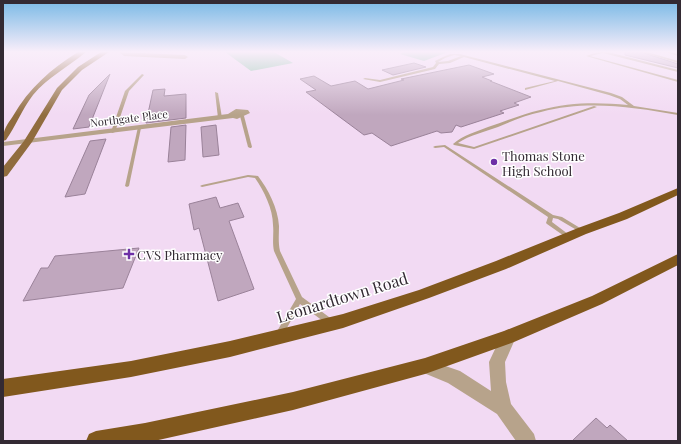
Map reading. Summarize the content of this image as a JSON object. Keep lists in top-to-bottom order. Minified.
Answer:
{"streets":{"highway":["Leonardtown Road"],"street":["Northgate Place"]},"places":{"other":["Thomas Stone High School"],"health":["CVS Pharmacy"]}}
